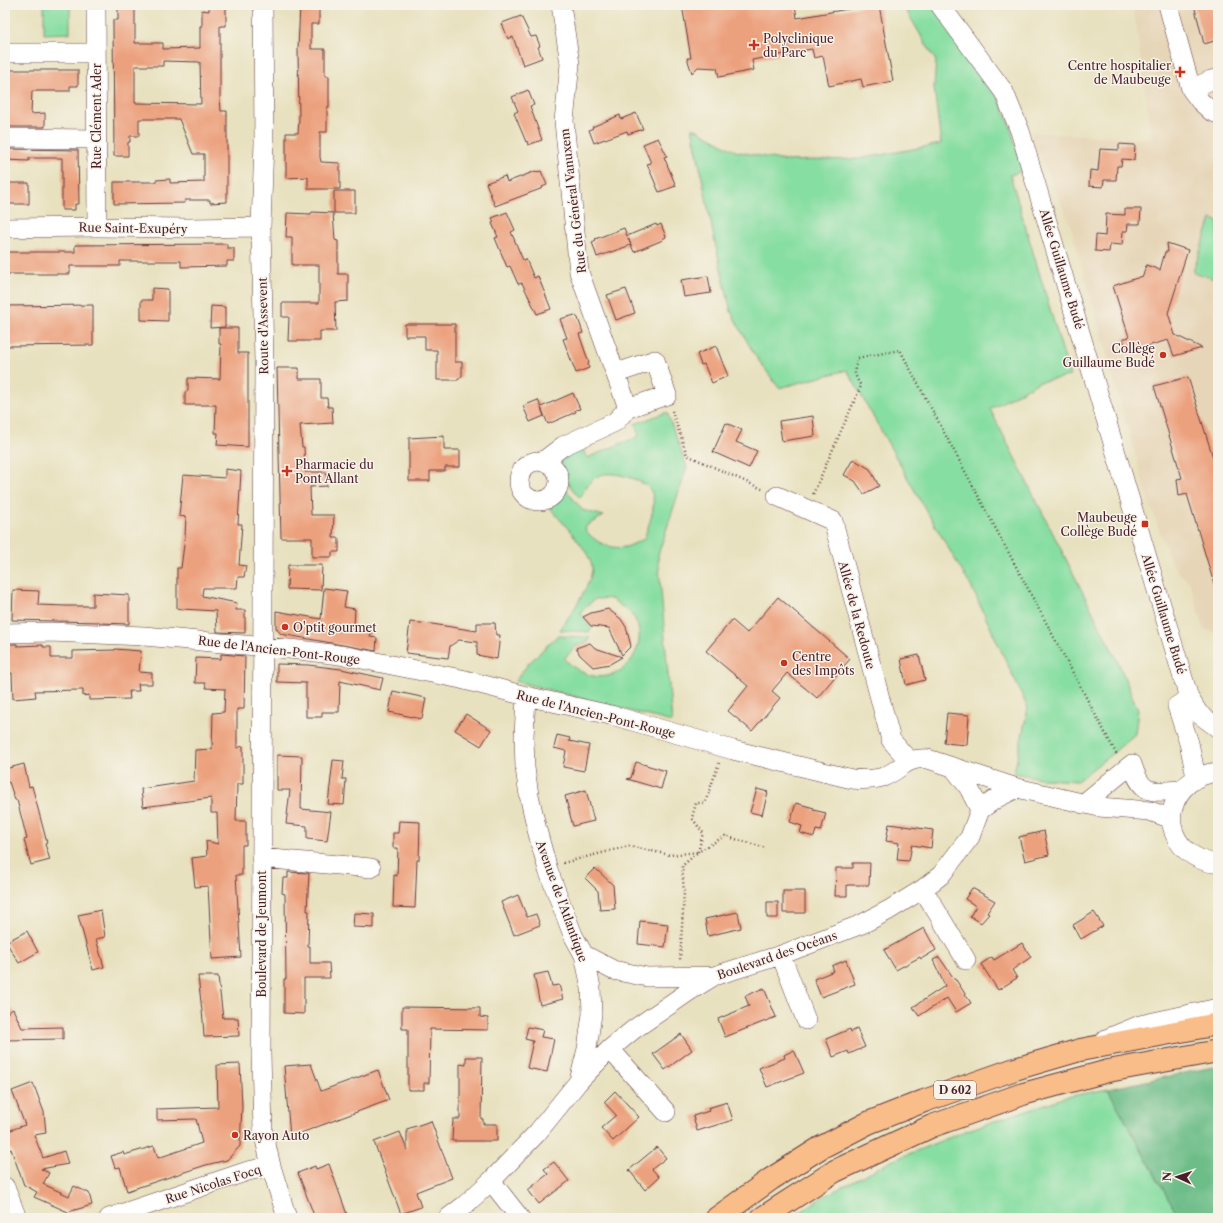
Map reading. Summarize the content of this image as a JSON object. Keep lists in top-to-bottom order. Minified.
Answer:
{"streets":{"main road":["D 602"],"street":["Rue Clément Ader","Rue du Général Vanuxem","Rue Saint-Exupéry","Allée Guillaume Budé","Route d'Assevent","Allée de la Redoute","Rue de l'Ancien-Pont-Rouge","Avenue de l'Atlantique","Boulevard de Jeumont","Boulevard des Océans","Rue Nicolas Focq"]},"crossings":[["Rue Clément Ader","Rue Saint-Exupéry"],["Rue Saint-Exupéry","Route d'Assevent"],["Route d'Assevent","Rue de l'Ancien-Pont-Rouge"],["Route d'Assevent","Boulevard de Jeumont"],["Allée de la Redoute","Rue de l'Ancien-Pont-Rouge"],["Rue de l'Ancien-Pont-Rouge","Avenue de l'Atlantique"],["Rue de l'Ancien-Pont-Rouge","Boulevard de Jeumont"],["Avenue de l'Atlantique","Boulevard des Océans"],["Boulevard de Jeumont","Rue Nicolas Focq"]],"places":{"health":["Polyclinique du Parc","Centre hospitalier de Maubeuge","Pharmacie du Pont Allant"],"other":["Collège Guillaume Budé","O'ptit gourmet","Centre des Impôts","Rayon Auto"],"transit":["Maubeuge Collège Budé"]},"north":"left"}
